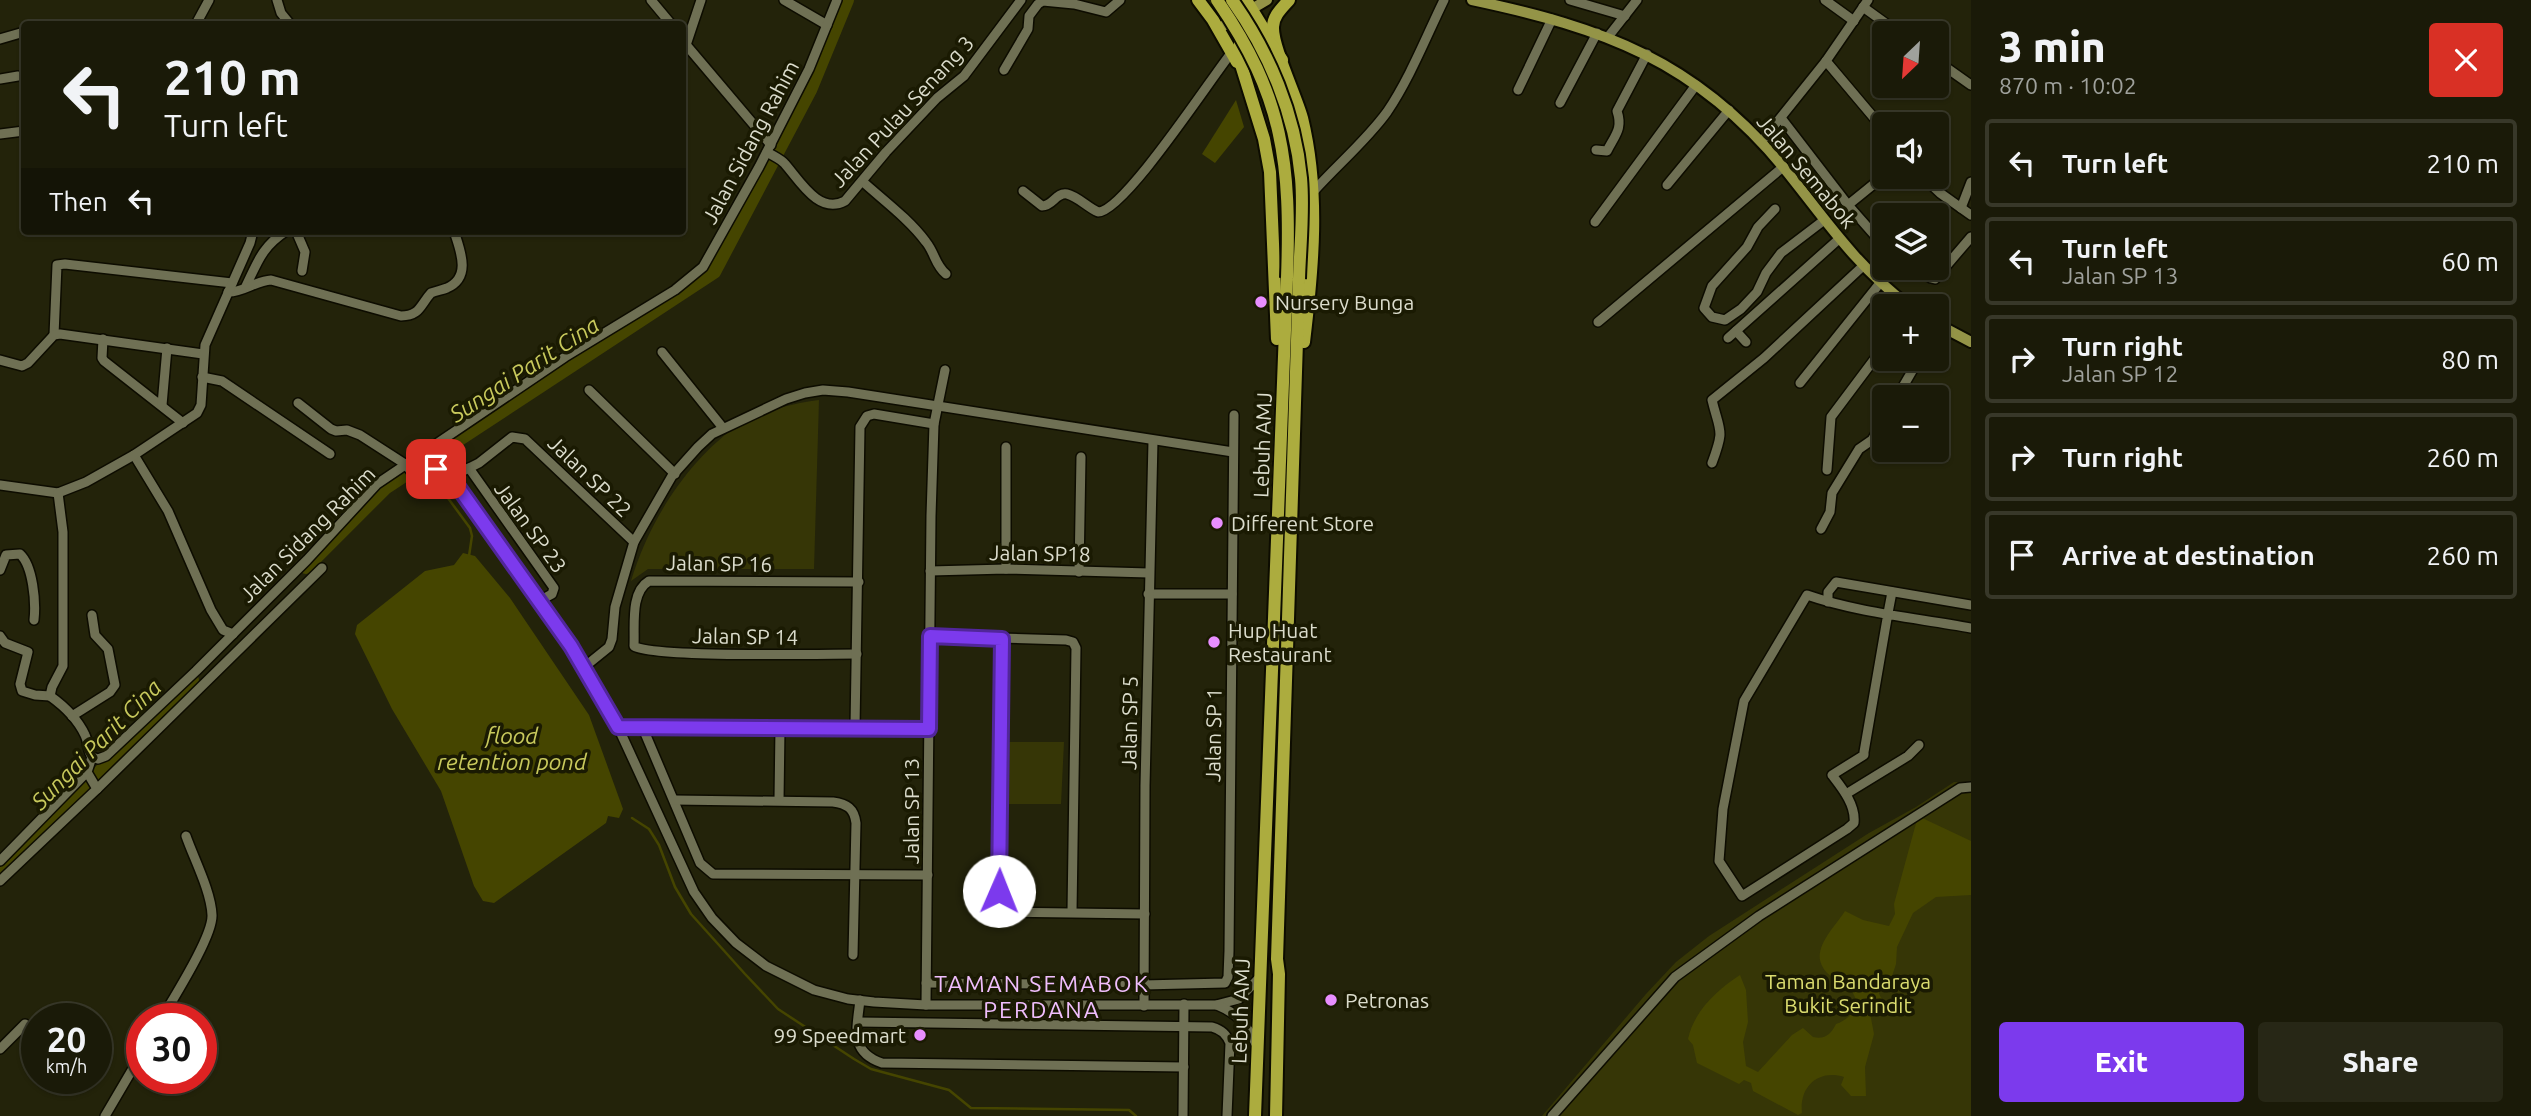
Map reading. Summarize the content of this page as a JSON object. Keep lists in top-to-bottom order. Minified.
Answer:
{"streets":{"highway":["Lebuh AMJ"],"main road":["Jalan Semabok"],"street":["Jalan Pulau Senang 3","Jalan Sidang Rahim","Jalan SP 22","Jalan SP 23","Jalan SP18","Jalan SP 16","Jalan SP 14","Jalan SP 5","Jalan SP 1","Jalan SP 13"]},"crossings":[["Jalan Pulau Senang 3","Jalan Sidang Rahim"],["Jalan SP 22","Jalan SP 23"],["Jalan SP18","Jalan SP 5"],["Jalan SP18","Jalan SP 13"],["Jalan SP 16","Jalan SP 14"],["Jalan SP 5","Jalan SP 1"]],"districts":["TAMAN SEMABOK PERDANA"],"water":["Sungai Parit Cina","flood retention pond"],"parks":["Taman Bandaraya Bukit Serindit"],"places":["Nursery Bunga","Different Store","Hup Huat Restaurant","Petronas","99 Speedmart"],"north":"bottom left","page":{"heading":["3 min","870 m · 10:02"],"map_buttons":["+","−"],"turn":["210 m","Turn left"],"list":[{"name":"Turn left","value":"210 m"},{"name":"Turn left","note":"Jalan SP 13","value":"60 m"},{"name":"Turn right","note":"Jalan SP 12","value":"80 m"},{"name":"Turn right","value":"260 m"},{"name":"Arrive at destination","value":"260 m"}],"then":"Then","speed":"20 km/h","limit":"30","buttons":["Exit","Share"]}}
